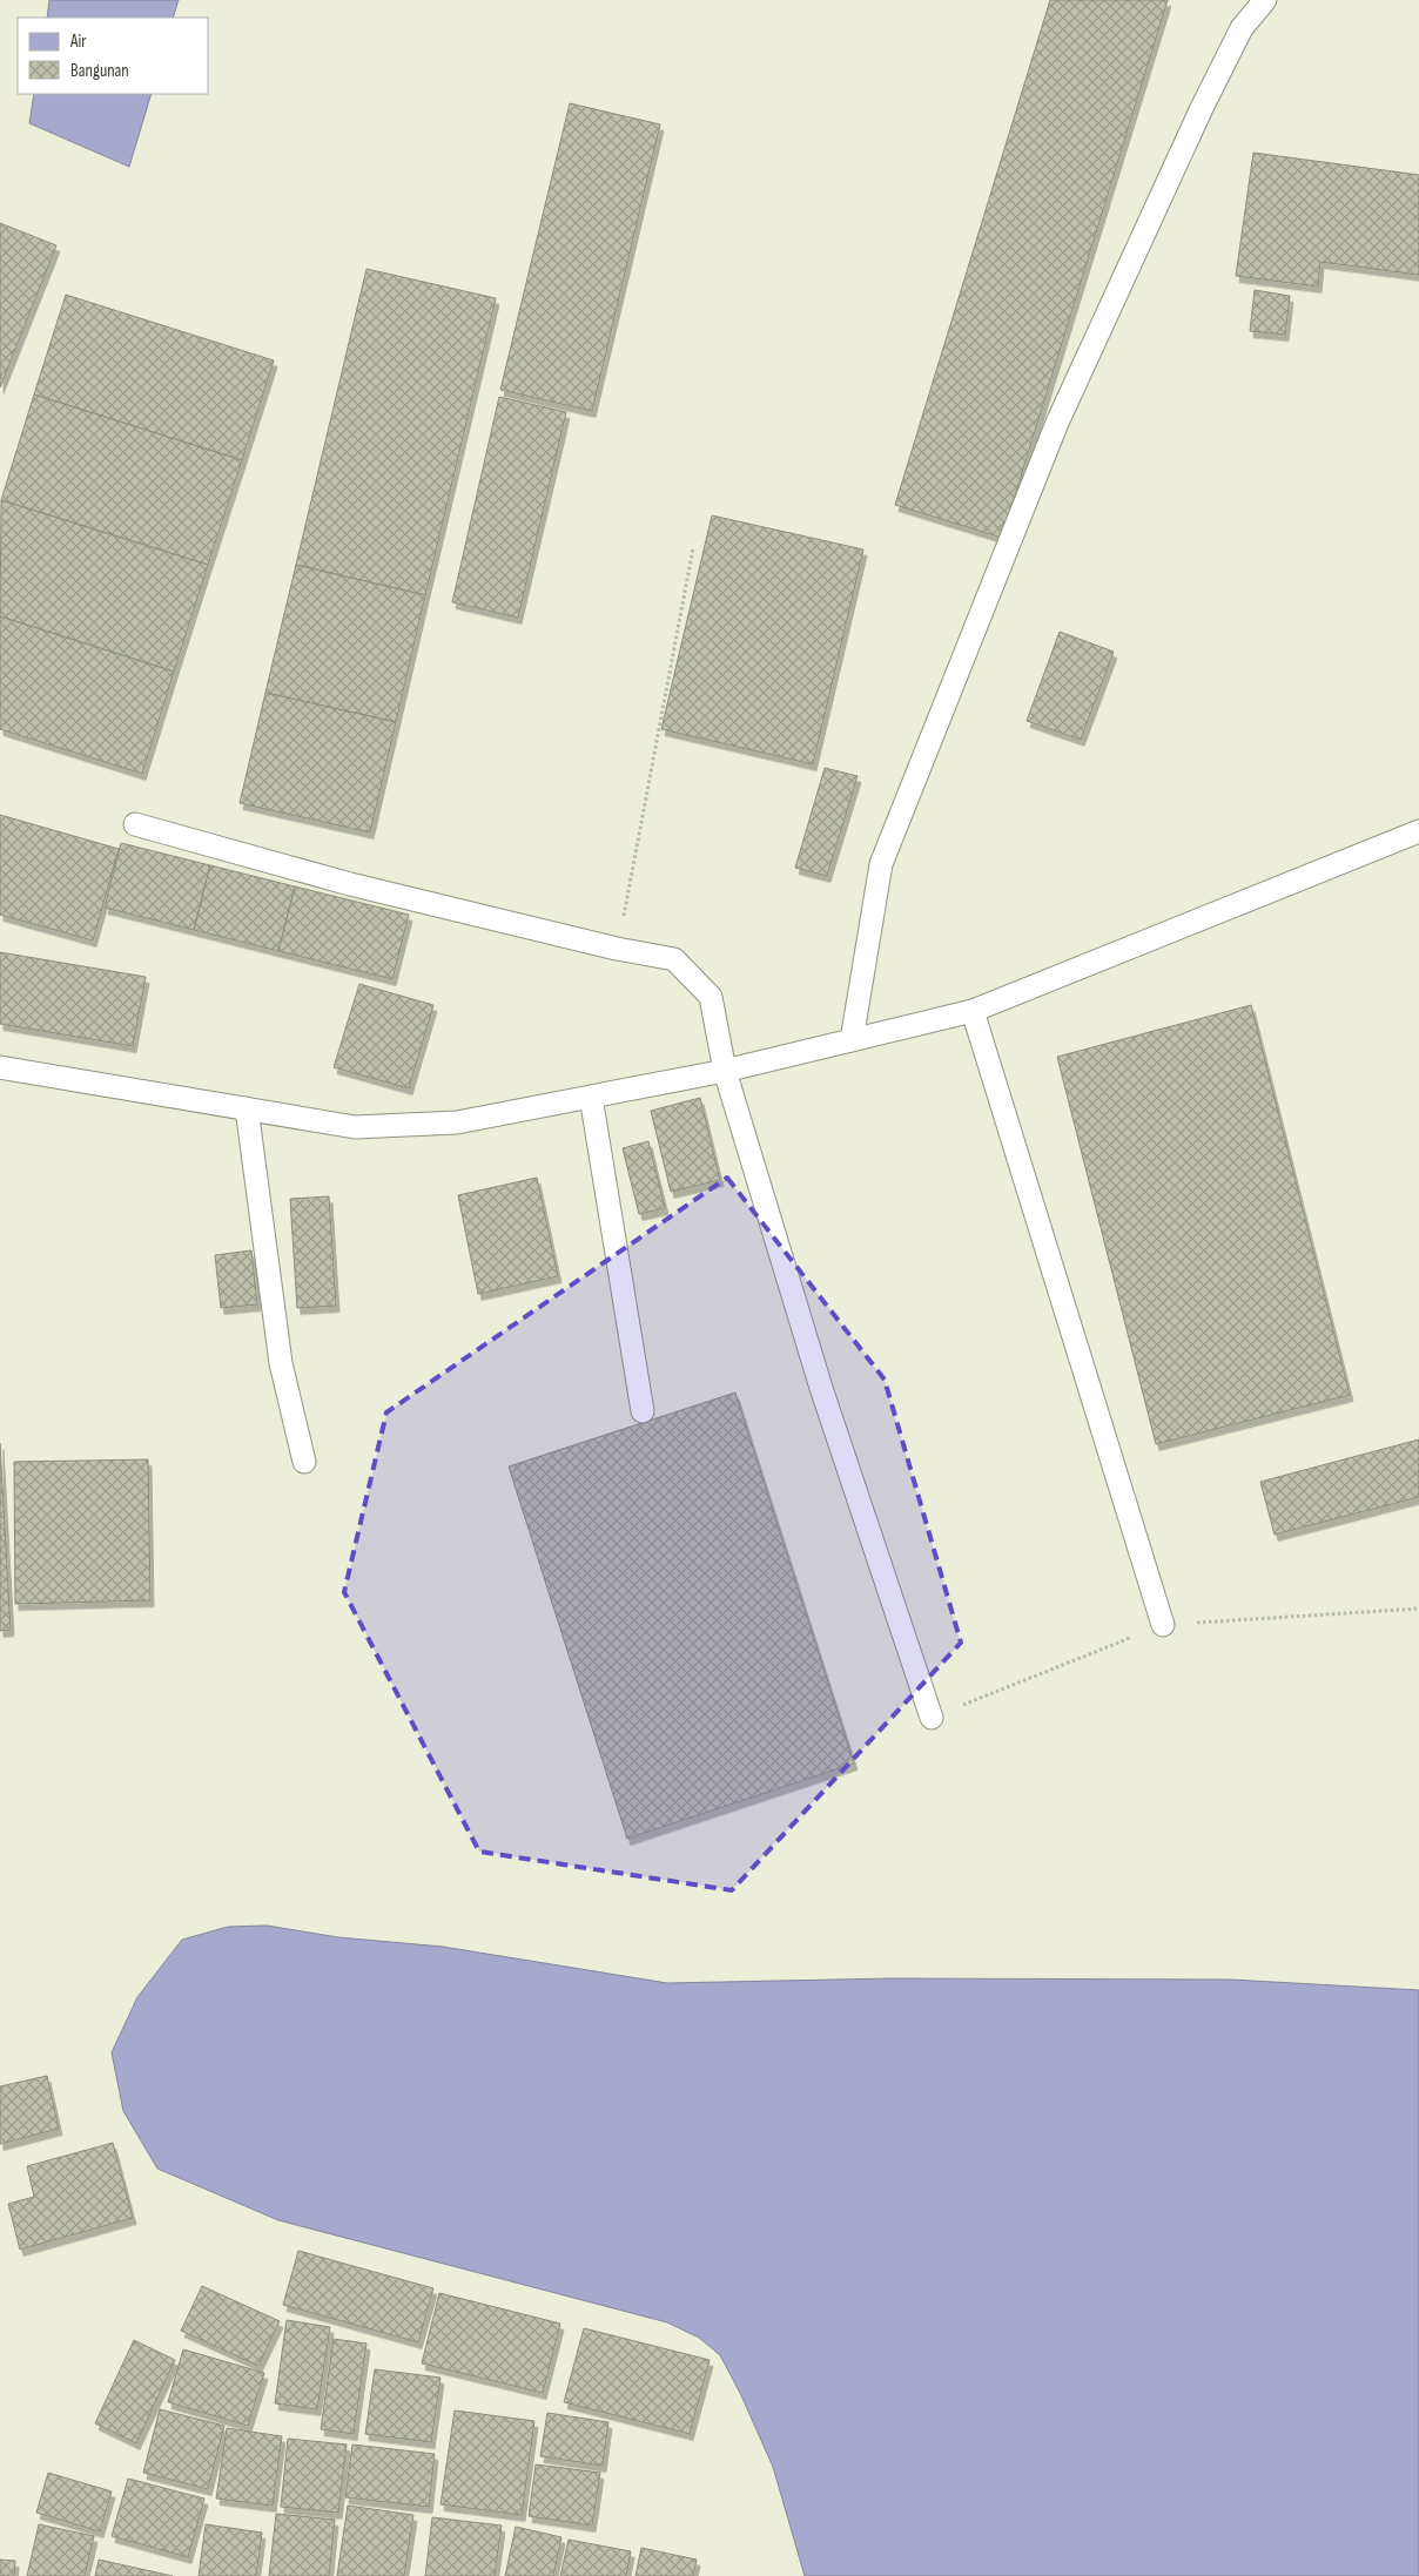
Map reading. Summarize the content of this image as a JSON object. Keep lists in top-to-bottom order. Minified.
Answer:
{"legend":["Air","Bangunan"]}
